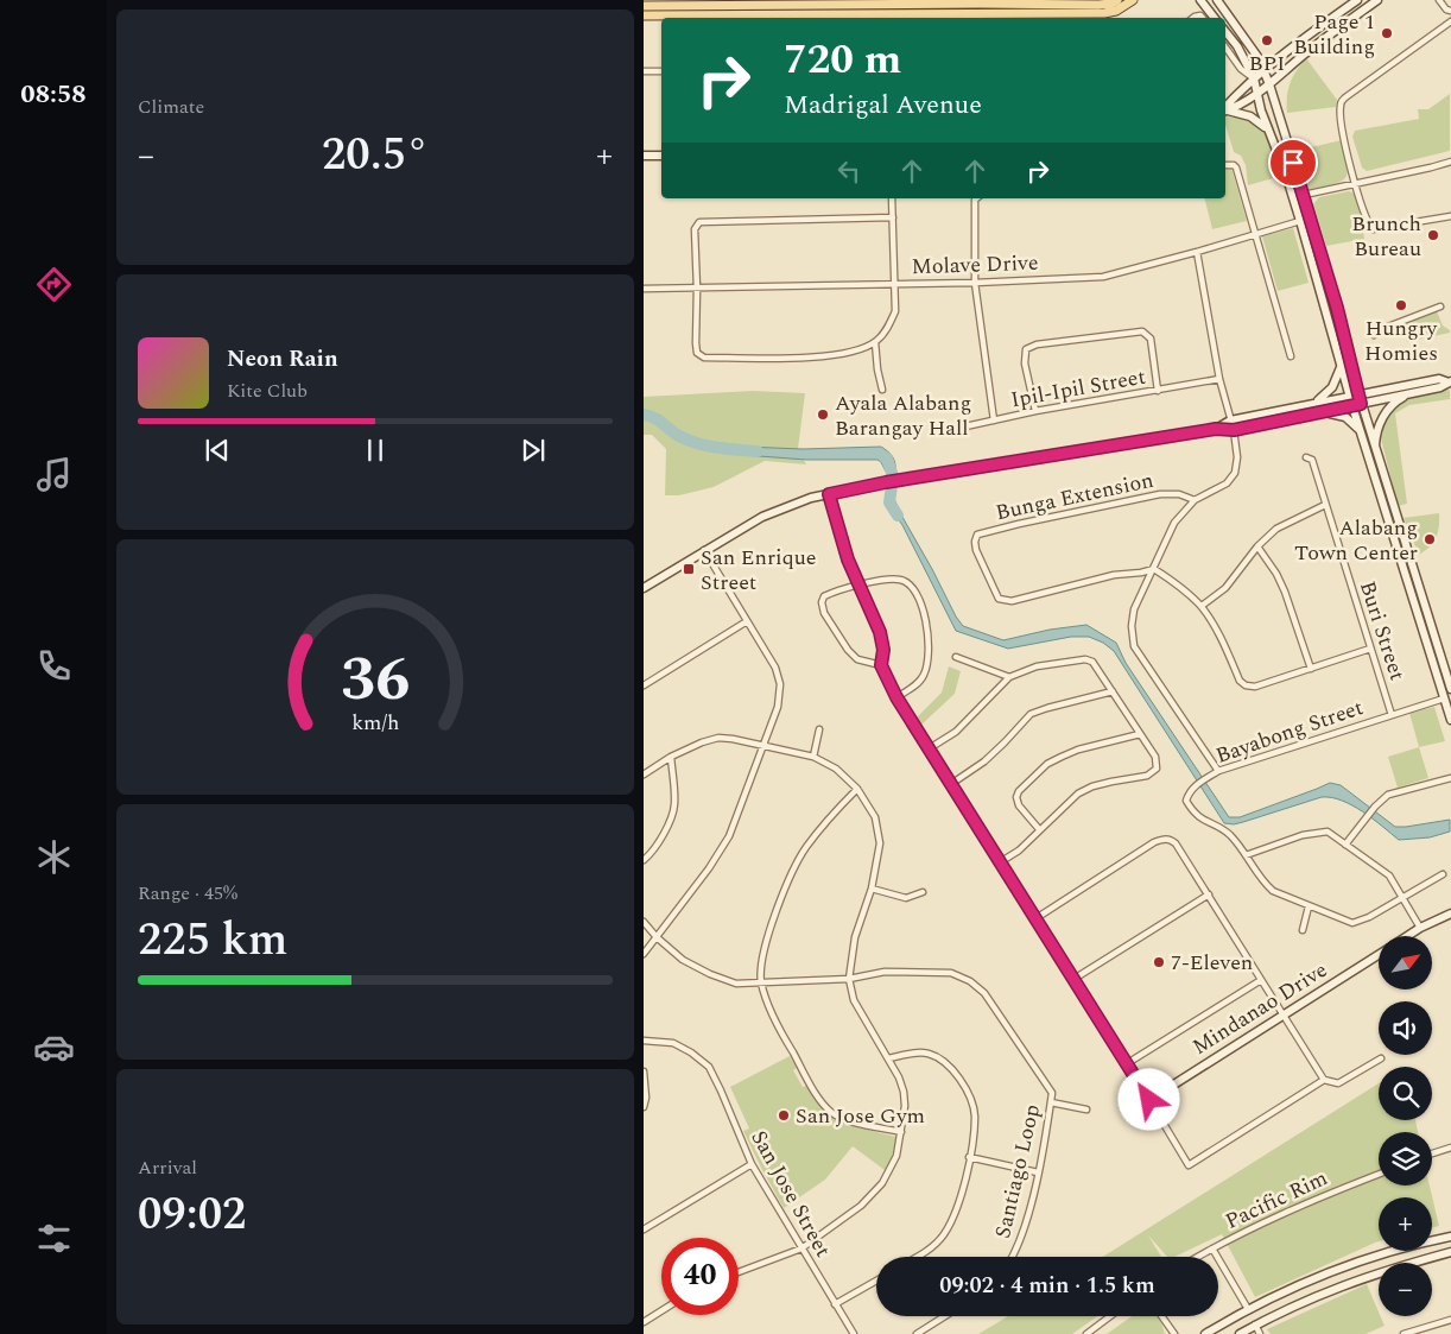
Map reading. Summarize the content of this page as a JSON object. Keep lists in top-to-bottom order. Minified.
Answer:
{"streets":{"main road":["Mindanao Drive"],"street":["Molave Drive","Ipil-Ipil Street","Bunga Extension","Buri Street","Bayabong Street","Santiago Loop","San Jose Street","Pacific Rim"]},"crossings":[["Buri Street","Bayabong Street"]],"places":{"other":["Page 1 Building","BPI","Brunch Bureau","Hungry Homies","Ayala Alabang Barangay Hall","Alabang Town Center","7-Eleven","San Jose Gym"],"transit":["San Enrique Street"]},"north":"top right","page":{"tabs":"08:58","tile":["Climate",["Range · 45%","225 km"],["Arrival","09:02"]],"turn":["720 m","Madrigal Avenue"],"heat":["−","20.5°","+"],"song":["Neon Rain","Kite Club"],"map_buttons":["+","−"],"limit":"40","trip":"09:02 · 4 min · 1.5 km","gauge":["36","km/h"]}}
